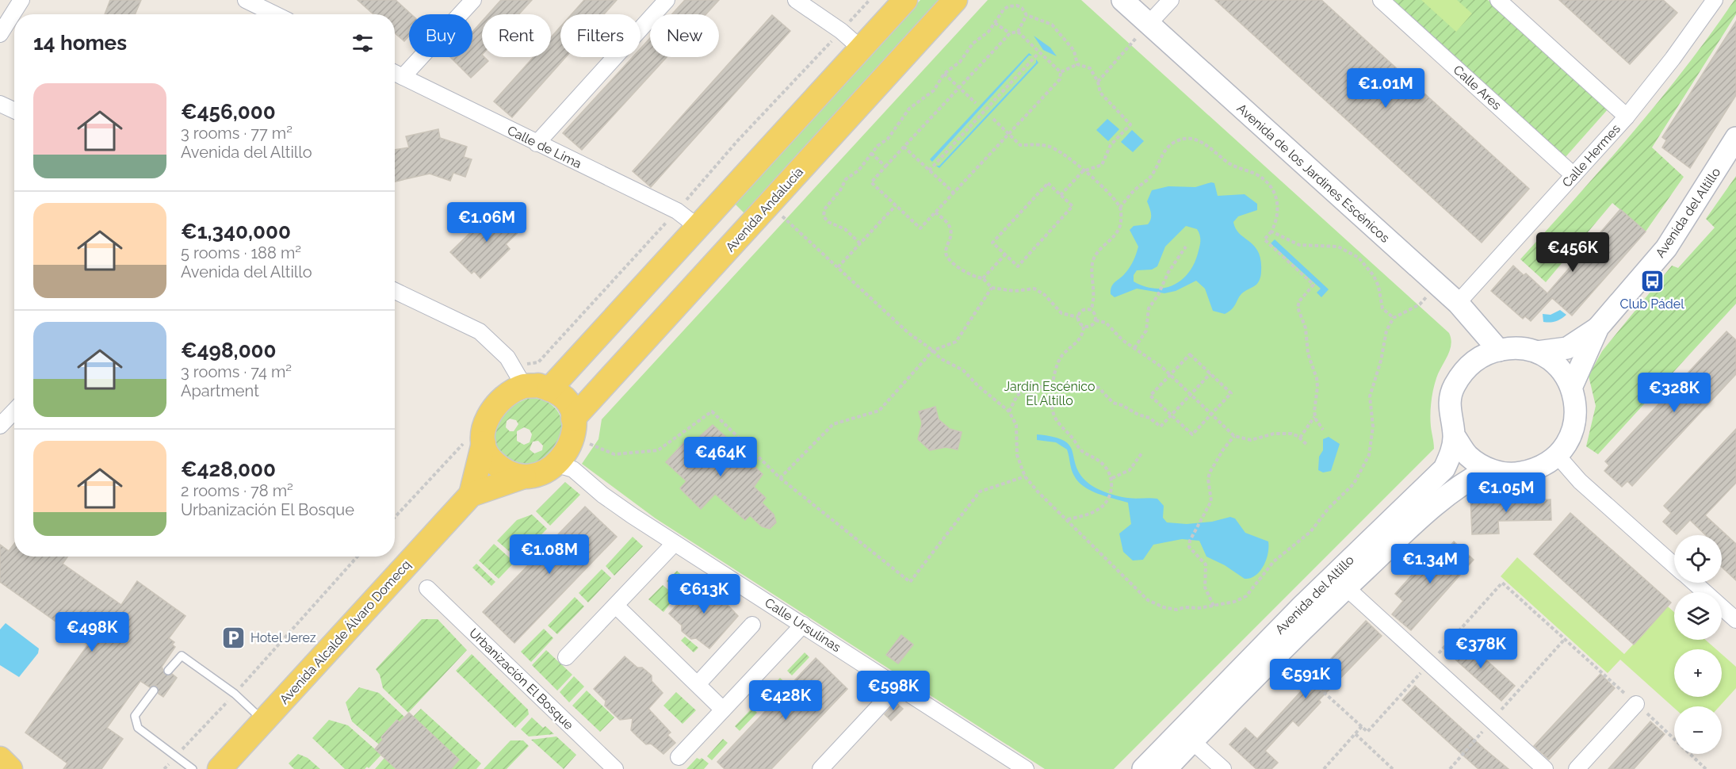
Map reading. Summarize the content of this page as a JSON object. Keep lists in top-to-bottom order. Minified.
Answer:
{"streets":{"main road":["Avenida Andalucía","Avenida Alcalde Álvaro Domecq"],"street":["Calle Ares","Calle de Lima","Calle Hermes","Avenida de los Jardines Escénicos","Avenida del Altillo","Calle Ursulinas","Urbanización El Bosque"]},"crossings":[["Calle Ares","Calle Hermes"],["Calle Hermes","Avenida de los Jardines Escénicos"],["Avenida de los Jardines Escénicos","Avenida del Altillo"],["Avenida Andalucía","Calle Ursulinas"],["Avenida Andalucía","Avenida Alcalde Álvaro Domecq"],["Calle Ursulinas","Avenida Alcalde Álvaro Domecq"]],"parks":["Jardín Escénico El Altillo"],"places":{"bus stop":["Club Pádel"],"parking":["Hotel Jerez"]},"page":{"chip":["Buy","Rent","Filters","New"],"heading":"14 homes","price":["€1.01M","€1.06M","€456K","€328K","€464K","€1.05M","€1.08M","€1.34M","€613K","€498K","€378K","€591K","€598K","€428K"],"list":[{"name":"€456,000","note":"3 rooms · 77 m² · Avenida del Altillo"},{"name":"€1,340,000","note":"5 rooms · 188 m² · Avenida del Altillo"},{"name":"€498,000","note":"3 rooms · 74 m² · Apartment"},{"name":"€428,000","note":"2 rooms · 78 m² · Urbanización El Bosque"}],"map_buttons":["+","−"]}}
